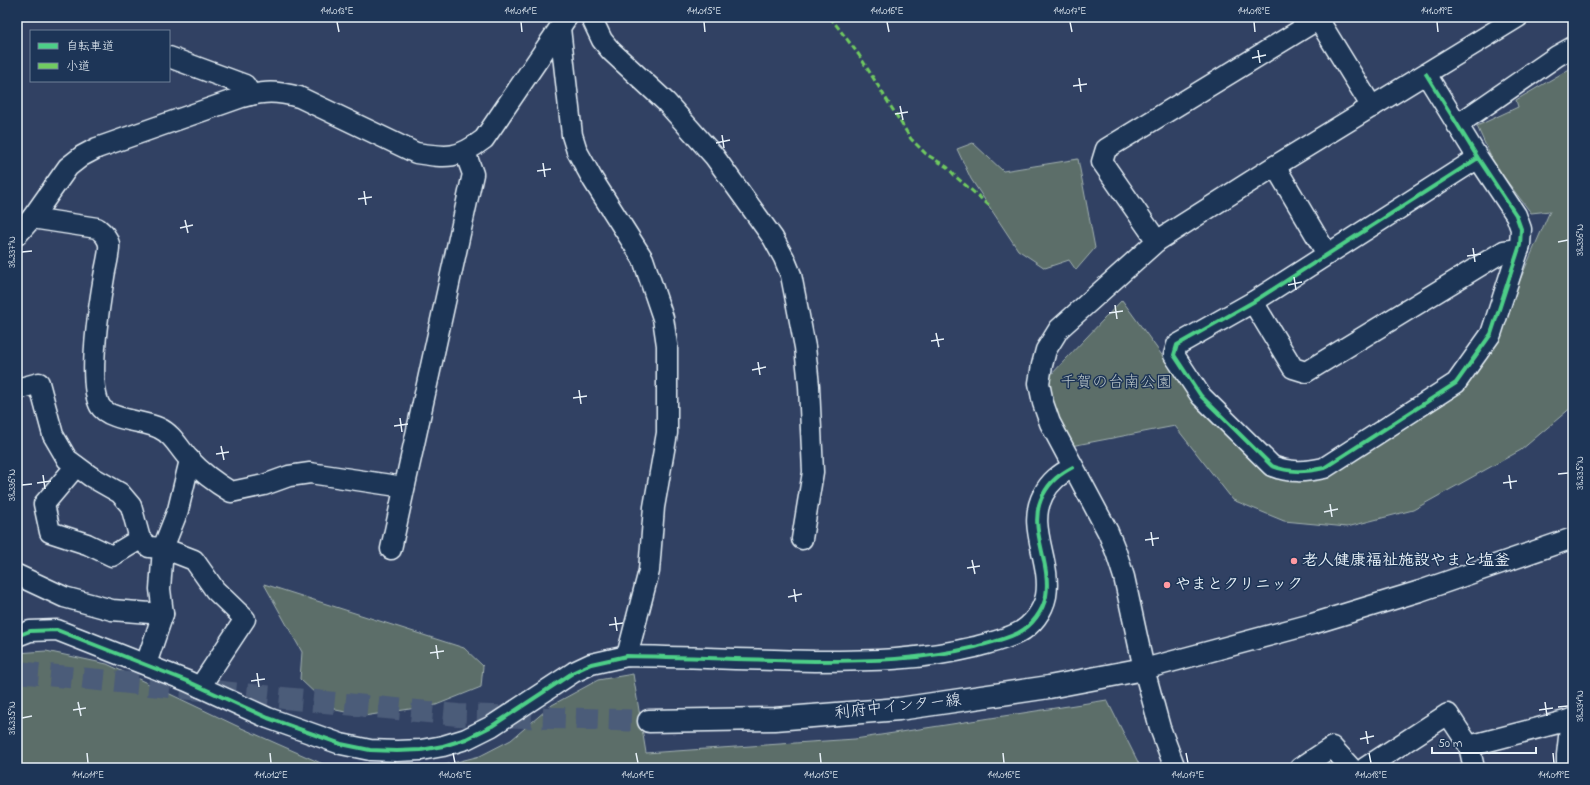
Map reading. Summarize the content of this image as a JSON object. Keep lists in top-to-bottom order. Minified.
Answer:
{"streets":{"main road":["利府中インター線"]},"parks":["千賀の台南公園"],"places":["老人健康福祉施設やまと塩釜","やまとクリニック"],"legend":["自転車道","小道"],"scale_bar":"50 m","coordinates":["141.013°E","141.014°E","141.015°E","141.016°E","141.017°E","141.018°E","141.019°E","38.336°N","38.337°N","38.335°N","38.334°N","141.011°E","141.012°E"]}
